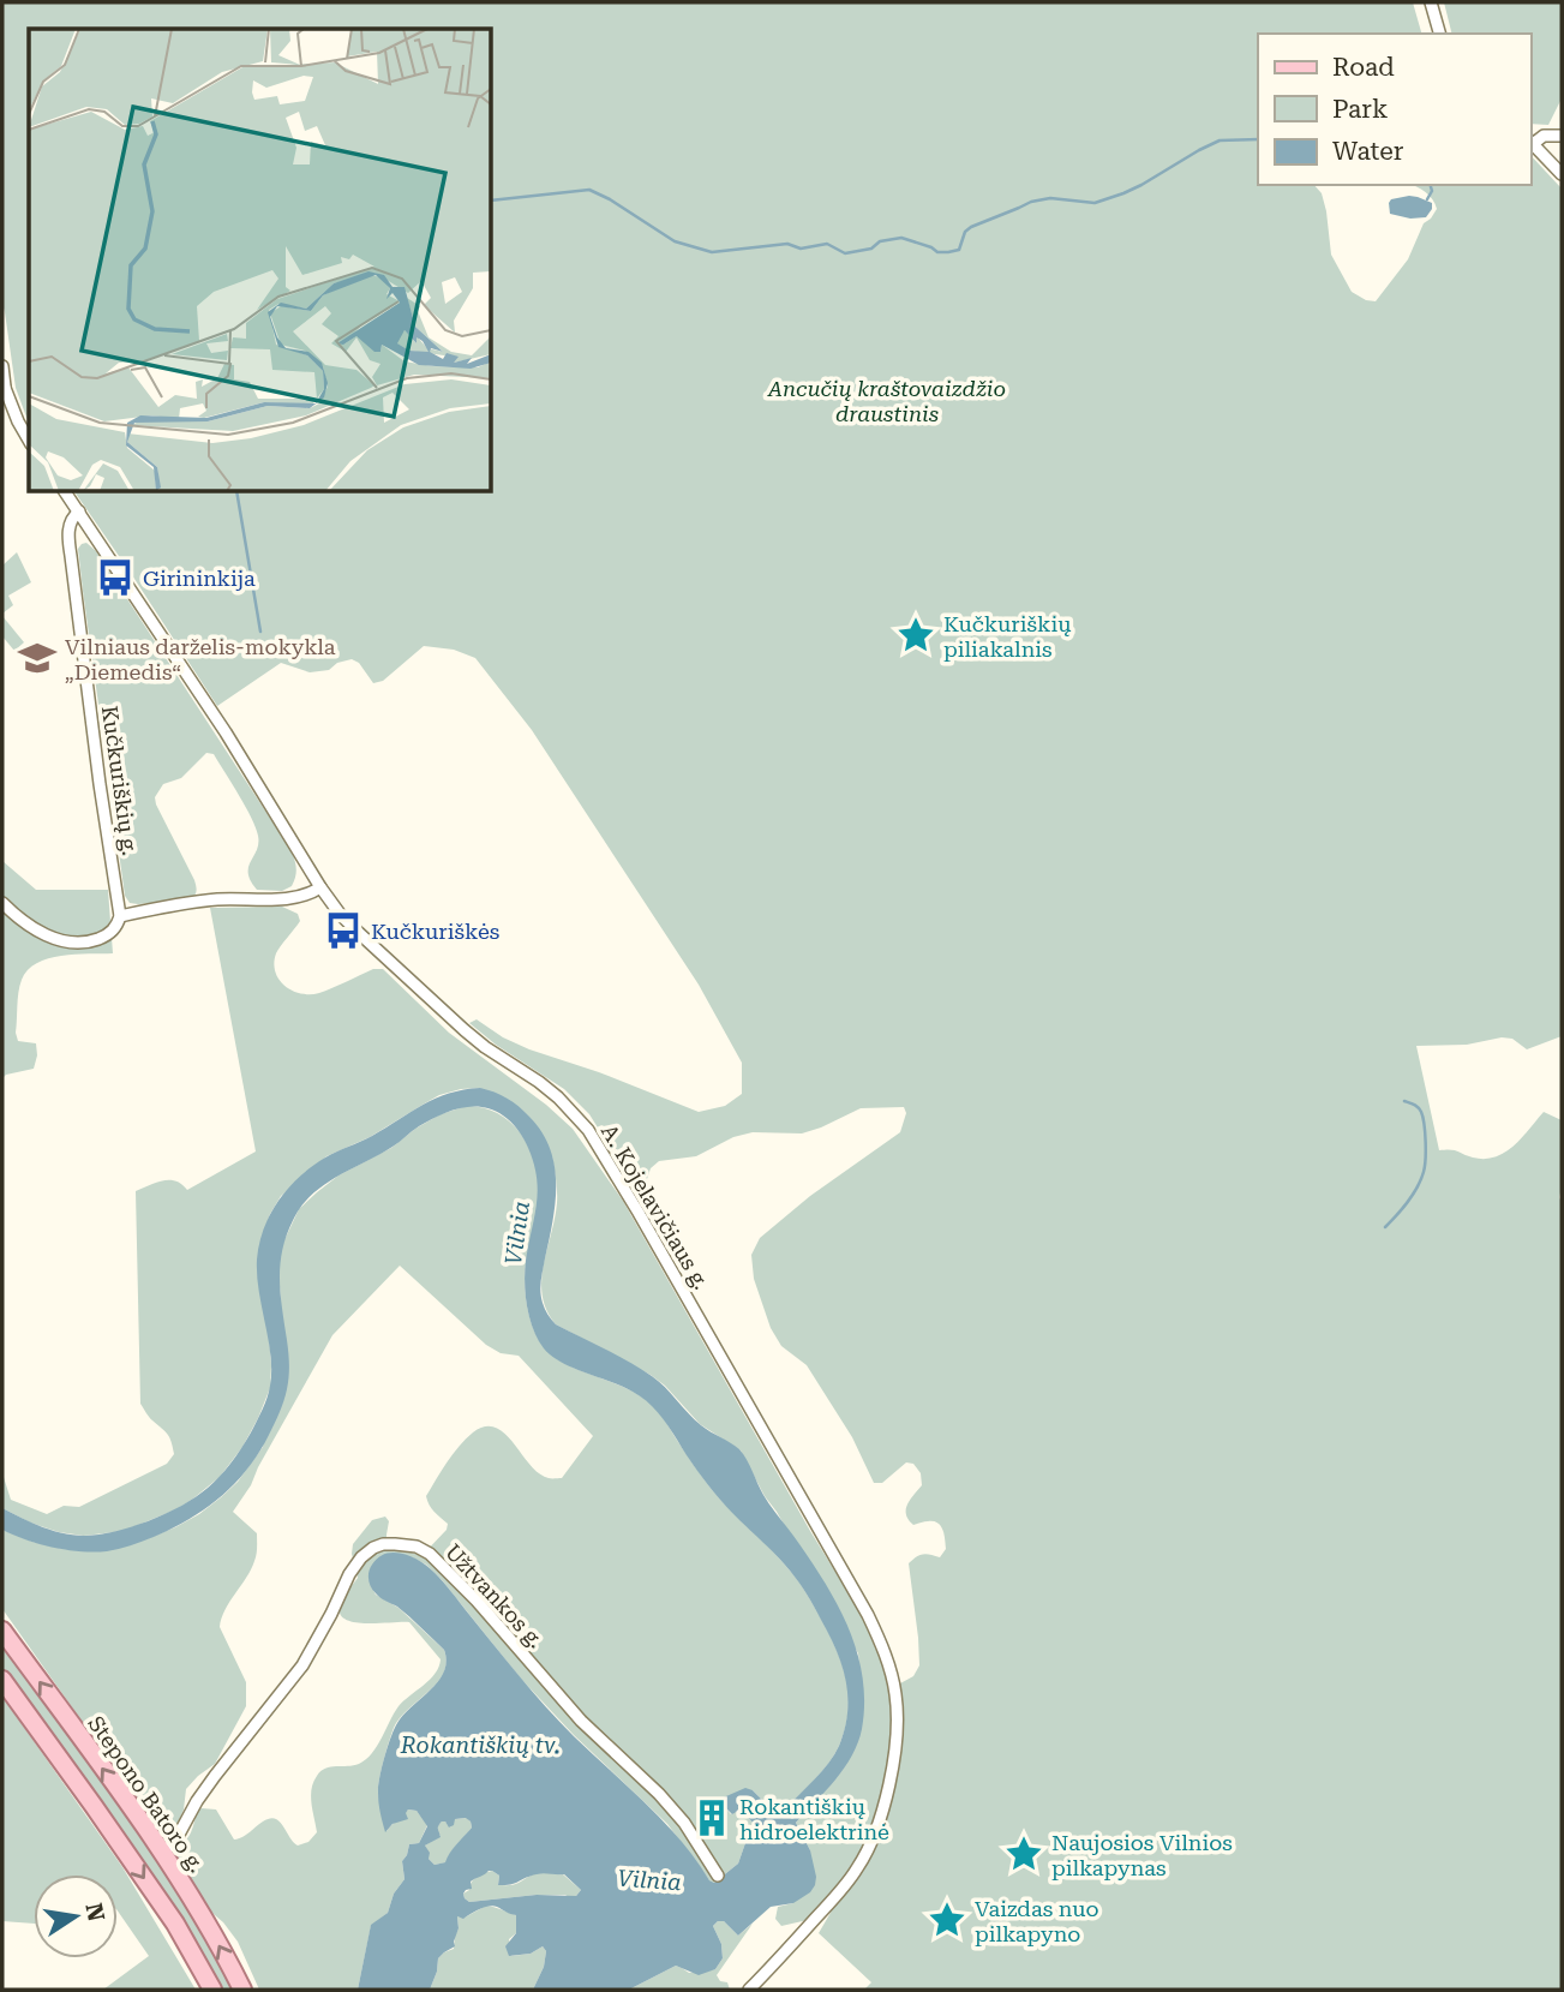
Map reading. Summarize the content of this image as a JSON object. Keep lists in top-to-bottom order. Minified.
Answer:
{"streets":{"main road":["Stepono Batoro g."],"street":["Kučkuriškių g.","A. Kojelavičiaus g.","Užtvankos g."]},"crossings":[["Kučkuriškių g.","A. Kojelavičiaus g."],["Užtvankos g.","Stepono Batoro g."]],"water":["Vilnia","Rokantiškių tv."],"parks":["Ancučių kraštovaizdžio draustinis"],"places":{"bus stop":["Girininkija","Kučkuriškės"],"place":["Kučkuriškių piliakalnis","Naujosios Vilnios pilkapynas","Vaizdas nuo pilkapyno"],"school or university":["Vilniaus darželis-mokykla „Diemedis“"],"building":["Rokantiškių hidroelektrinė"]},"legend":["Road","Park","Water"],"north":"right"}
